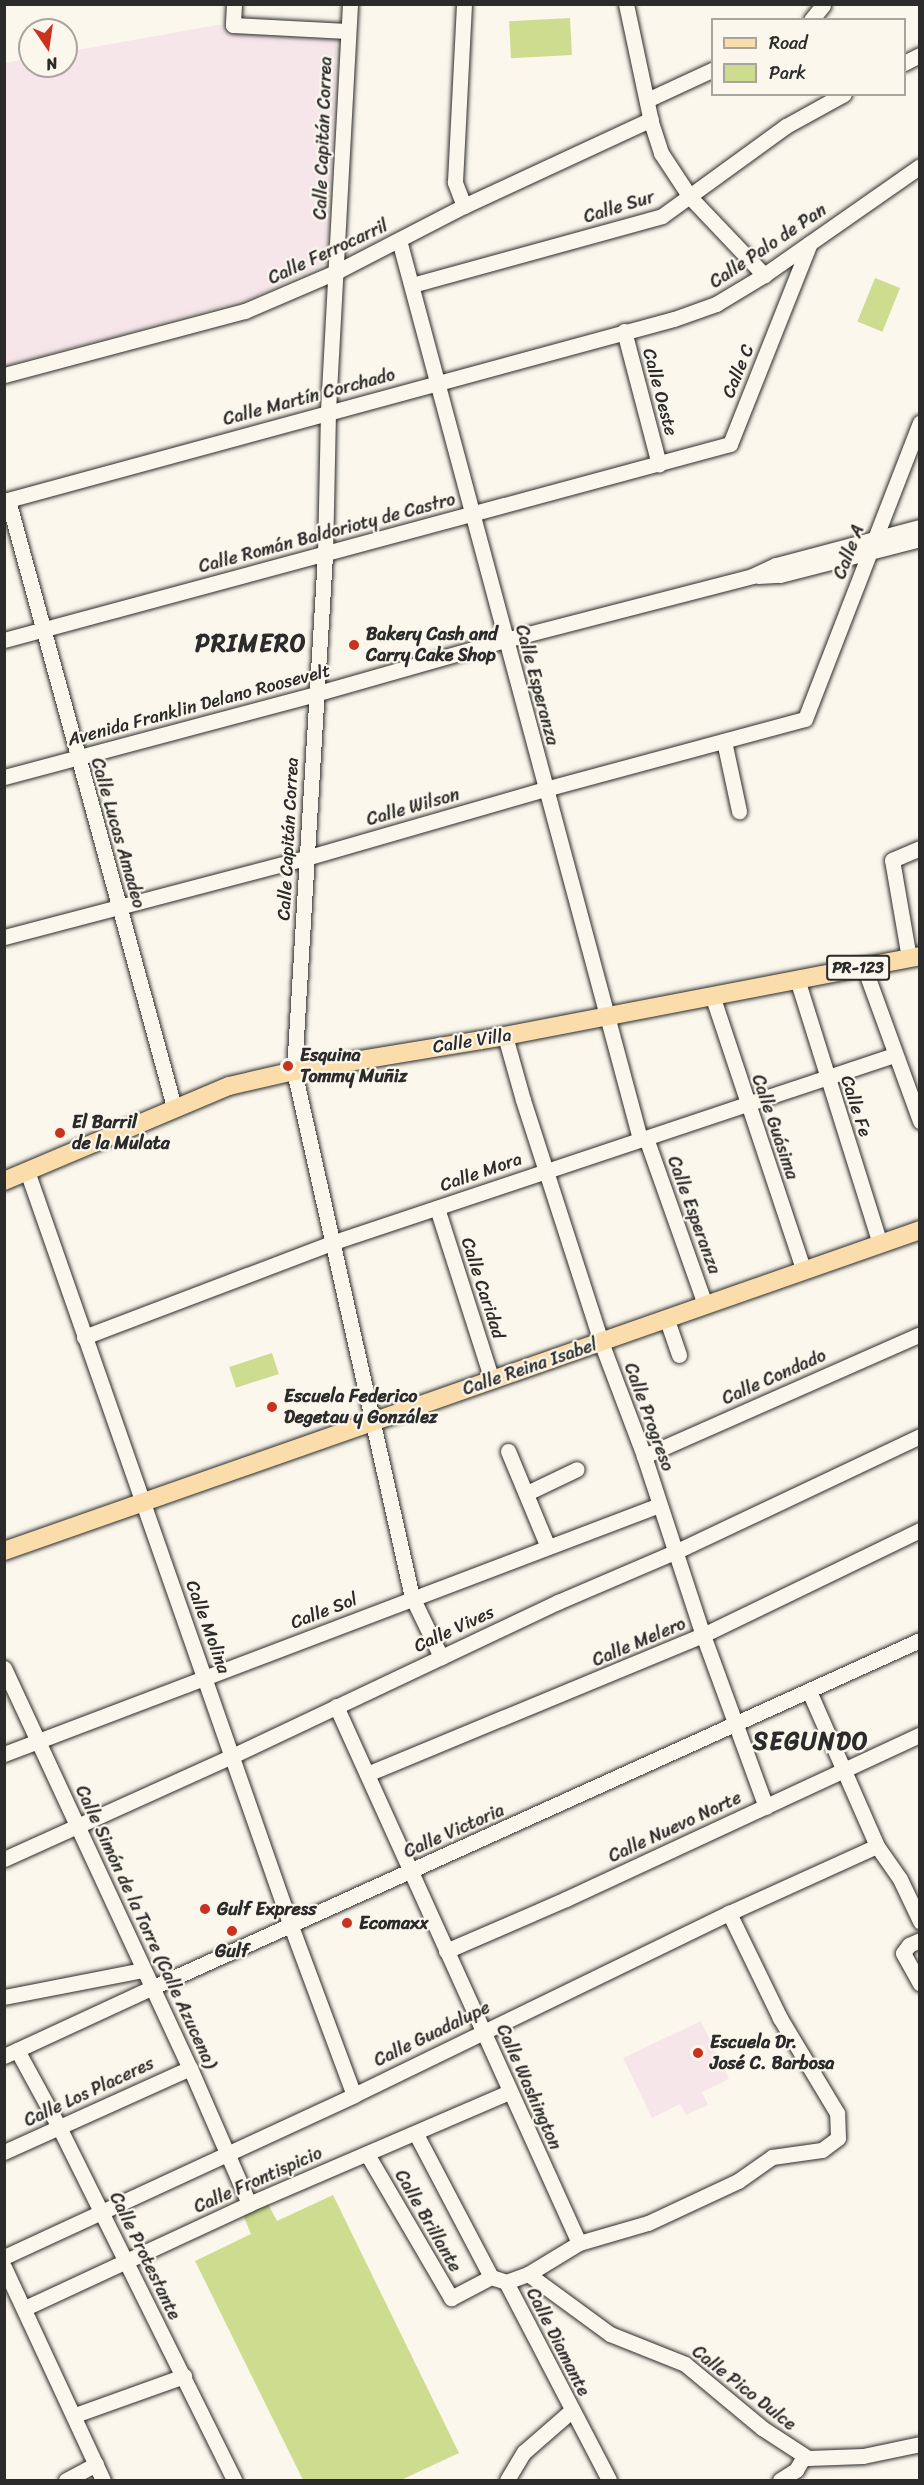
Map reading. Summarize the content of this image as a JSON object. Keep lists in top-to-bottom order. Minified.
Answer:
{"streets":{"main road":["PR-123","Calle Villa","Calle Reina Isabel"],"street":["Calle Capitán Correa","Calle Sur","Calle Palo de Pan","Calle Ferrocarril","Calle C","Calle Oeste","Calle Martín Corchado","Calle Román Baldorioty de Castro","Calle A","Calle Esperanza","Avenida Franklin Delano Roosevelt","Calle Wilson","Calle Lucas Amadeo","Calle Fe","Calle Guásima","Calle Mora","Calle Caridad","Calle Condado","Calle Progreso","Calle Sol","Calle Molina","Calle Vives","Calle Melero","Calle Nuevo Norte","Calle Victoria","Calle Simón de la Torre (Calle Azucena)","Calle Guadalupe","Calle Washington","Calle Los Placeres","Calle Frontispicio","Calle Brillante","Calle Protestante","Calle Diamante","Calle Pico Dulce"]},"crossings":[["Calle Capitán Correa","Calle Ferrocarril"],["Calle Capitán Correa","Calle Martín Corchado"],["Calle Capitán Correa","Calle Román Baldorioty de Castro"],["Calle Capitán Correa","Avenida Franklin Delano Roosevelt"],["Calle Capitán Correa","Calle Wilson"],["Calle Capitán Correa","Calle Villa"],["Calle Capitán Correa","Calle Mora"],["Calle Capitán Correa","Calle Reina Isabel"],["Calle Capitán Correa","Calle Sol"],["Calle Capitán Correa","Calle Vives"],["Calle Sur","Calle Esperanza"],["Calle Palo de Pan","Calle C"],["Calle Palo de Pan","Calle Oeste"],["Calle Palo de Pan","Calle Martín Corchado"],["Calle Ferrocarril","Calle Esperanza"],["Calle C","Calle Oeste"],["Calle C","Calle Román Baldorioty de Castro"],["Calle Oeste","Calle Martín Corchado"],["Calle Oeste","Calle Román Baldorioty de Castro"],["Calle Martín Corchado","Calle Esperanza"],["Calle Martín Corchado","Calle Lucas Amadeo"],["Calle Román Baldorioty de Castro","Calle Esperanza"],["Calle Román Baldorioty de Castro","Calle Lucas Amadeo"],["Calle A","Avenida Franklin Delano Roosevelt"],["Calle A","Calle Wilson"],["Calle Esperanza","Avenida Franklin Delano Roosevelt"],["Calle Esperanza","Calle Wilson"],["Calle Esperanza","Calle Villa"],["Calle Esperanza","Calle Mora"],["Calle Esperanza","Calle Reina Isabel"],["Avenida Franklin Delano Roosevelt","Calle Lucas Amadeo"],["Calle Wilson","Calle Lucas Amadeo"],["Calle Lucas Amadeo","Calle Villa"],["Calle Villa","Calle Fe"],["Calle Villa","Calle Guásima"],["Calle Villa","Calle Progreso"],["Calle Villa","Calle Molina"],["Calle Fe","Calle Mora"],["Calle Fe","Calle Reina Isabel"],["Calle Guásima","Calle Mora"],["Calle Guásima","Calle Reina Isabel"],["Calle Mora","Calle Caridad"],["Calle Mora","Calle Progreso"],["Calle Mora","Calle Molina"],["Calle Caridad","Calle Reina Isabel"],["Calle Reina Isabel","Calle Progreso"],["Calle Reina Isabel","Calle Molina"],["Calle Condado","Calle Progreso"],["Calle Progreso","Calle Sol"],["Calle Progreso","Calle Vives"],["Calle Progreso","Calle Melero"],["Calle Progreso","Calle Nuevo Norte"],["Calle Progreso","Calle Victoria"],["Calle Sol","Calle Molina"],["Calle Sol","Calle Simón de la Torre (Calle Azucena)"],["Calle Molina","Calle Vives"],["Calle Molina","Calle Victoria"],["Calle Molina","Calle Guadalupe"],["Calle Vives","Calle Simón de la Torre (Calle Azucena)"],["Calle Vives","Calle Washington"],["Calle Melero","Calle Washington"],["Calle Nuevo Norte","Calle Washington"],["Calle Victoria","Calle Simón de la Torre (Calle Azucena)"],["Calle Victoria","Calle Washington"],["Calle Victoria","Calle Protestante"],["Calle Simón de la Torre (Calle Azucena)","Calle Guadalupe"],["Calle Simón de la Torre (Calle Azucena)","Calle Los Placeres"],["Calle Simón de la Torre (Calle Azucena)","Calle Frontispicio"],["Calle Guadalupe","Calle Washington"],["Calle Guadalupe","Calle Protestante"],["Calle Washington","Calle Frontispicio"],["Calle Los Placeres","Calle Protestante"],["Calle Frontispicio","Calle Brillante"],["Calle Frontispicio","Calle Protestante"],["Calle Brillante","Calle Diamante"]],"districts":["PRIMERO","SEGUNDO"],"places":["Bakery Cash and Carry Cake Shop","Esquina Tommy Muñiz","El Barril de la Mulata","Escuela Federico Degetau y González","Gulf Express","Ecomaxx","Gulf","Escuela Dr. José C. Barbosa"],"legend":["Road","Park"],"north":"bottom"}
